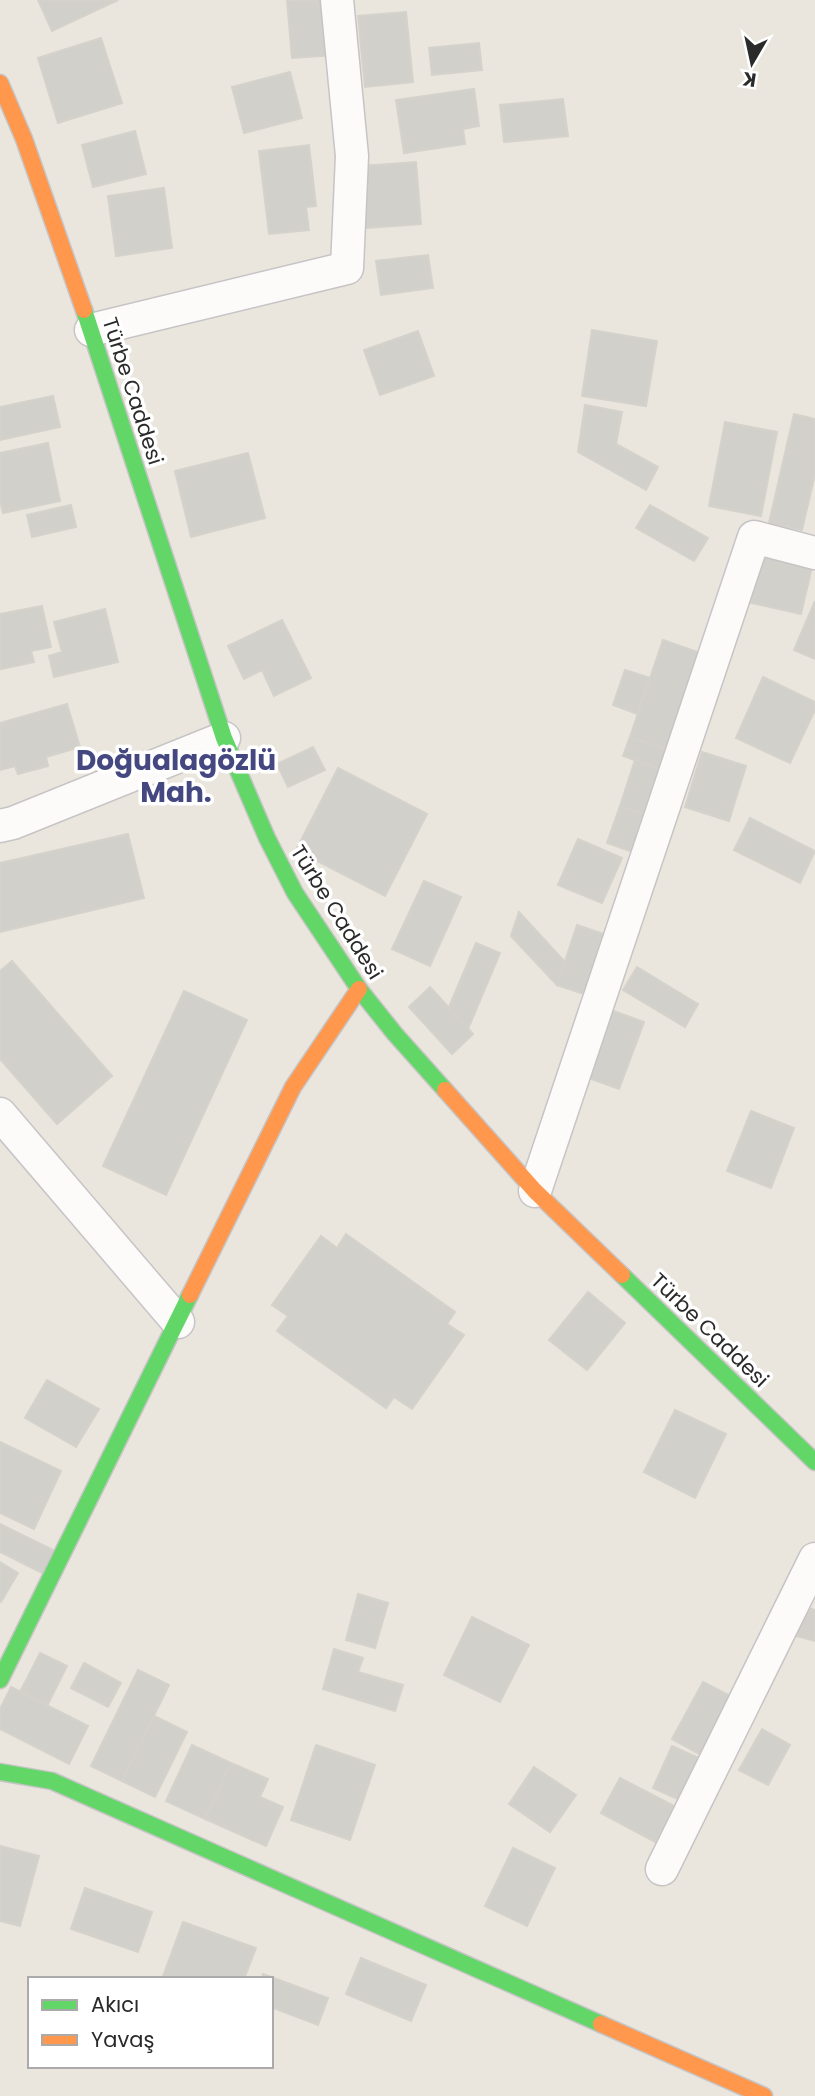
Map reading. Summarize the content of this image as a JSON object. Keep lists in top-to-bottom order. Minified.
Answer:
{"streets":{"street":["Türbe Caddesi"]},"districts":["Doğualagözlü Mah."],"legend":["Akıcı","Yavaş"],"north":"bottom"}
